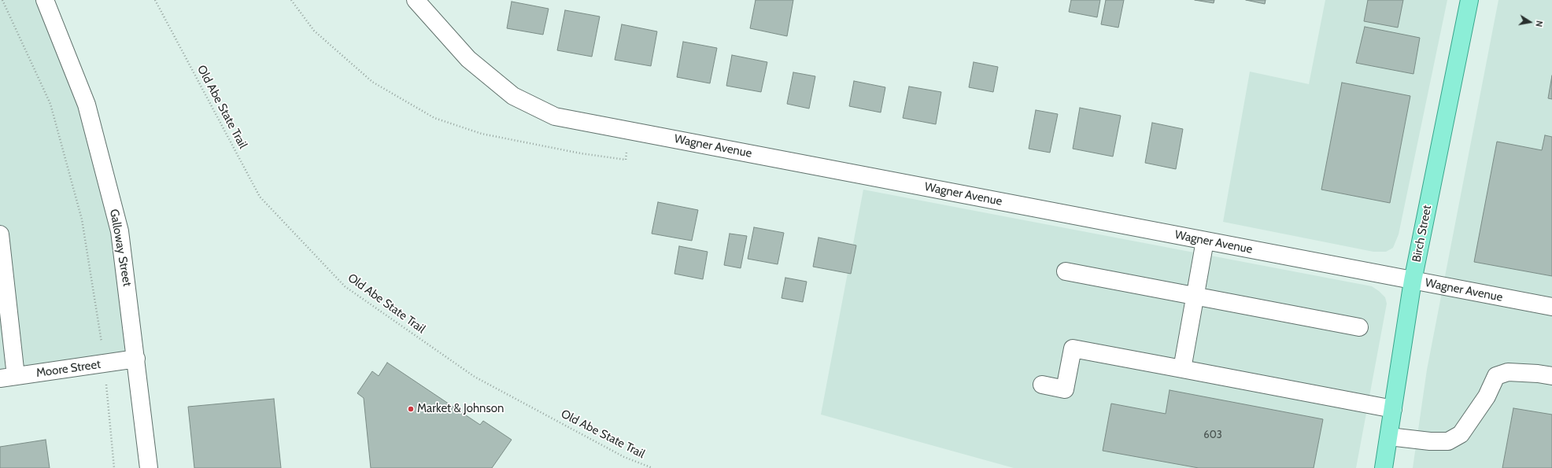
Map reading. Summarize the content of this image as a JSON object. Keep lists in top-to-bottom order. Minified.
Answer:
{"streets":{"main road":["Birch Street"],"street":["Wagner Avenue","Galloway Street","Moore Street"],"path":["Old Abe State Trail"]},"crossings":[["Wagner Avenue","Birch Street"],["Galloway Street","Moore Street"]],"places":["Market & Johnson"],"house_numbers":["603"],"north":"right"}
